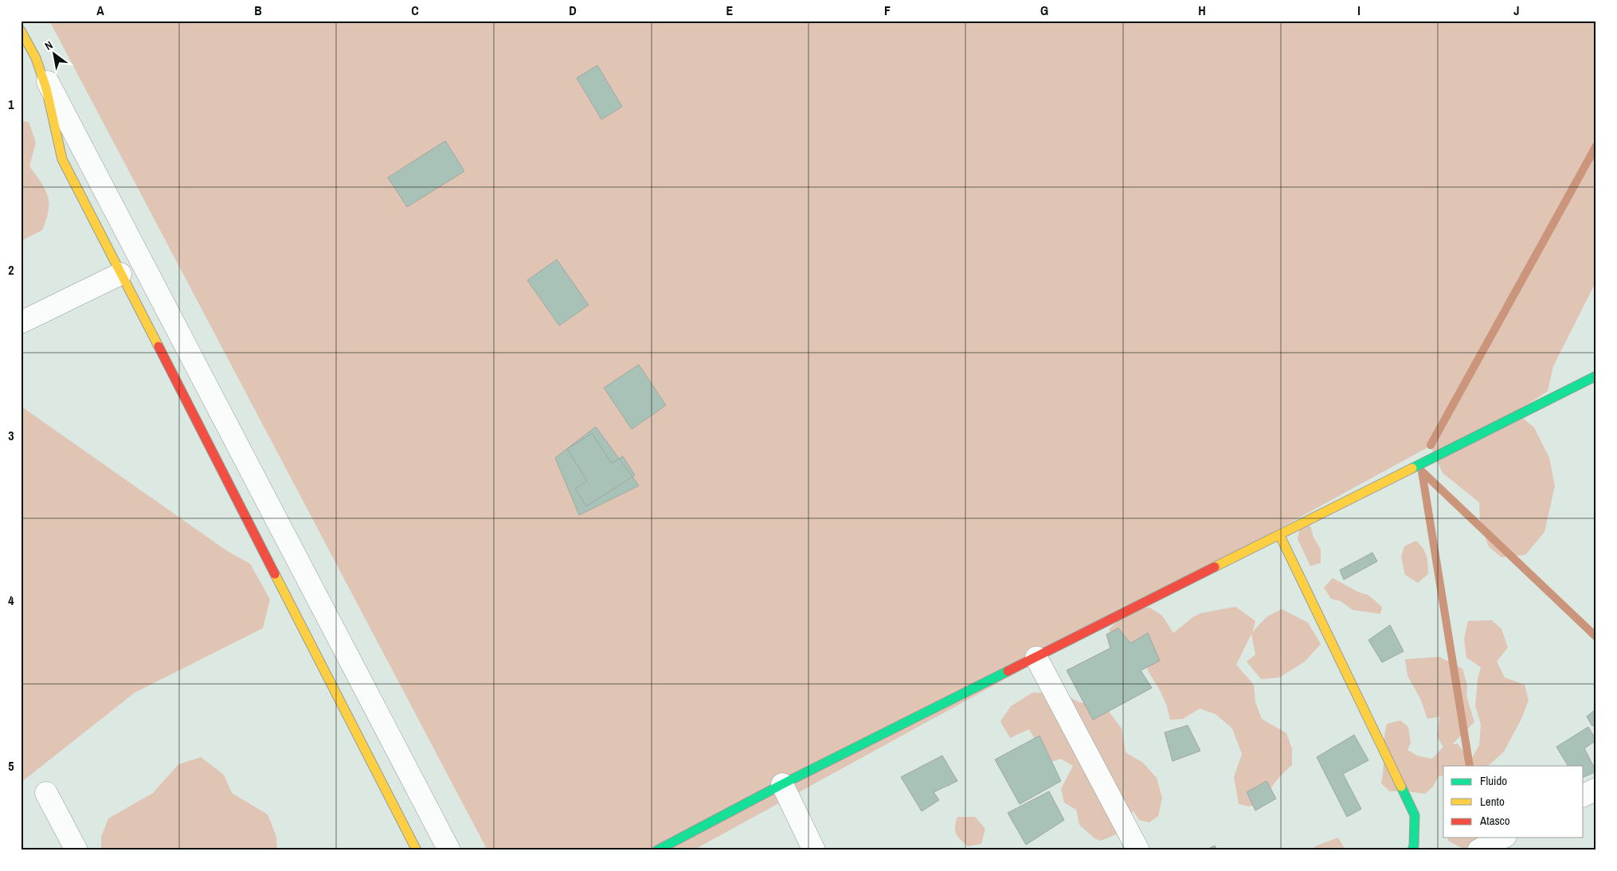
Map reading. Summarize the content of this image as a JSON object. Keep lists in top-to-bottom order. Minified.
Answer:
{"legend":["Fluido","Lento","Atasco"],"north":"top left","grid":{"columns":["A","B","C","D","E","F","G","H","I","J"],"rows":["1","2","3","4","5"]}}
